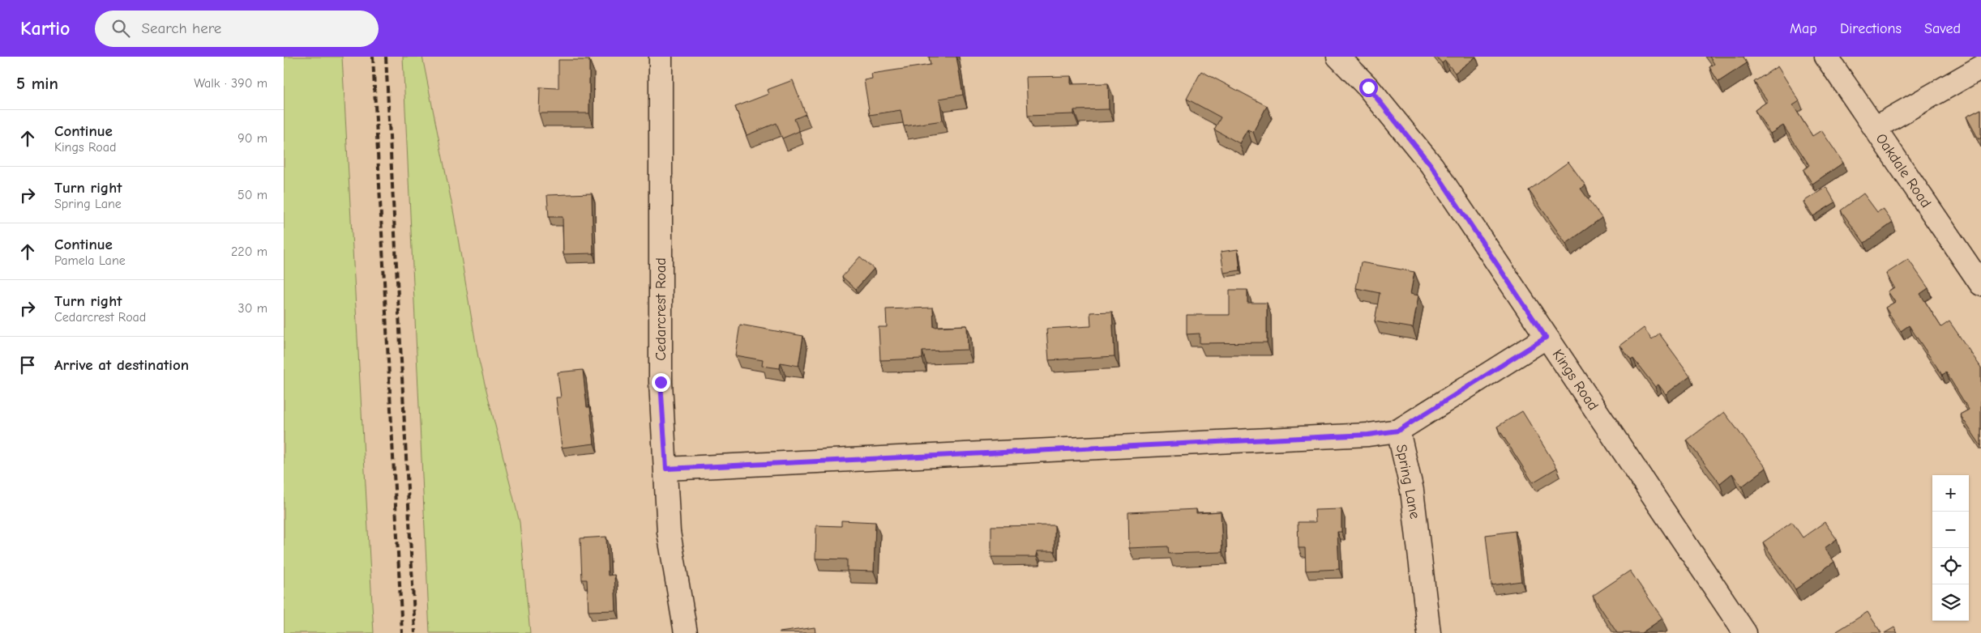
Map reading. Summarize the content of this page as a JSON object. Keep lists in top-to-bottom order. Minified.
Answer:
{"streets":{"street":["Oakdale Road","Cedarcrest Road","Kings Road","Spring Lane"]},"crossings":[["Kings Road","Spring Lane"]],"page":{"header":"Kartio","search":"Search here","nav":["Map","Directions","Saved"],"heading":["5 min","Walk · 390 m"],"list":[["Continue","Kings Road","90 m"],["Turn right","Spring Lane","50 m"],["Continue","Pamela Lane","220 m"],["Turn right","Cedarcrest Road","30 m"],"Arrive at destination"],"map_buttons":["+","−"]}}
